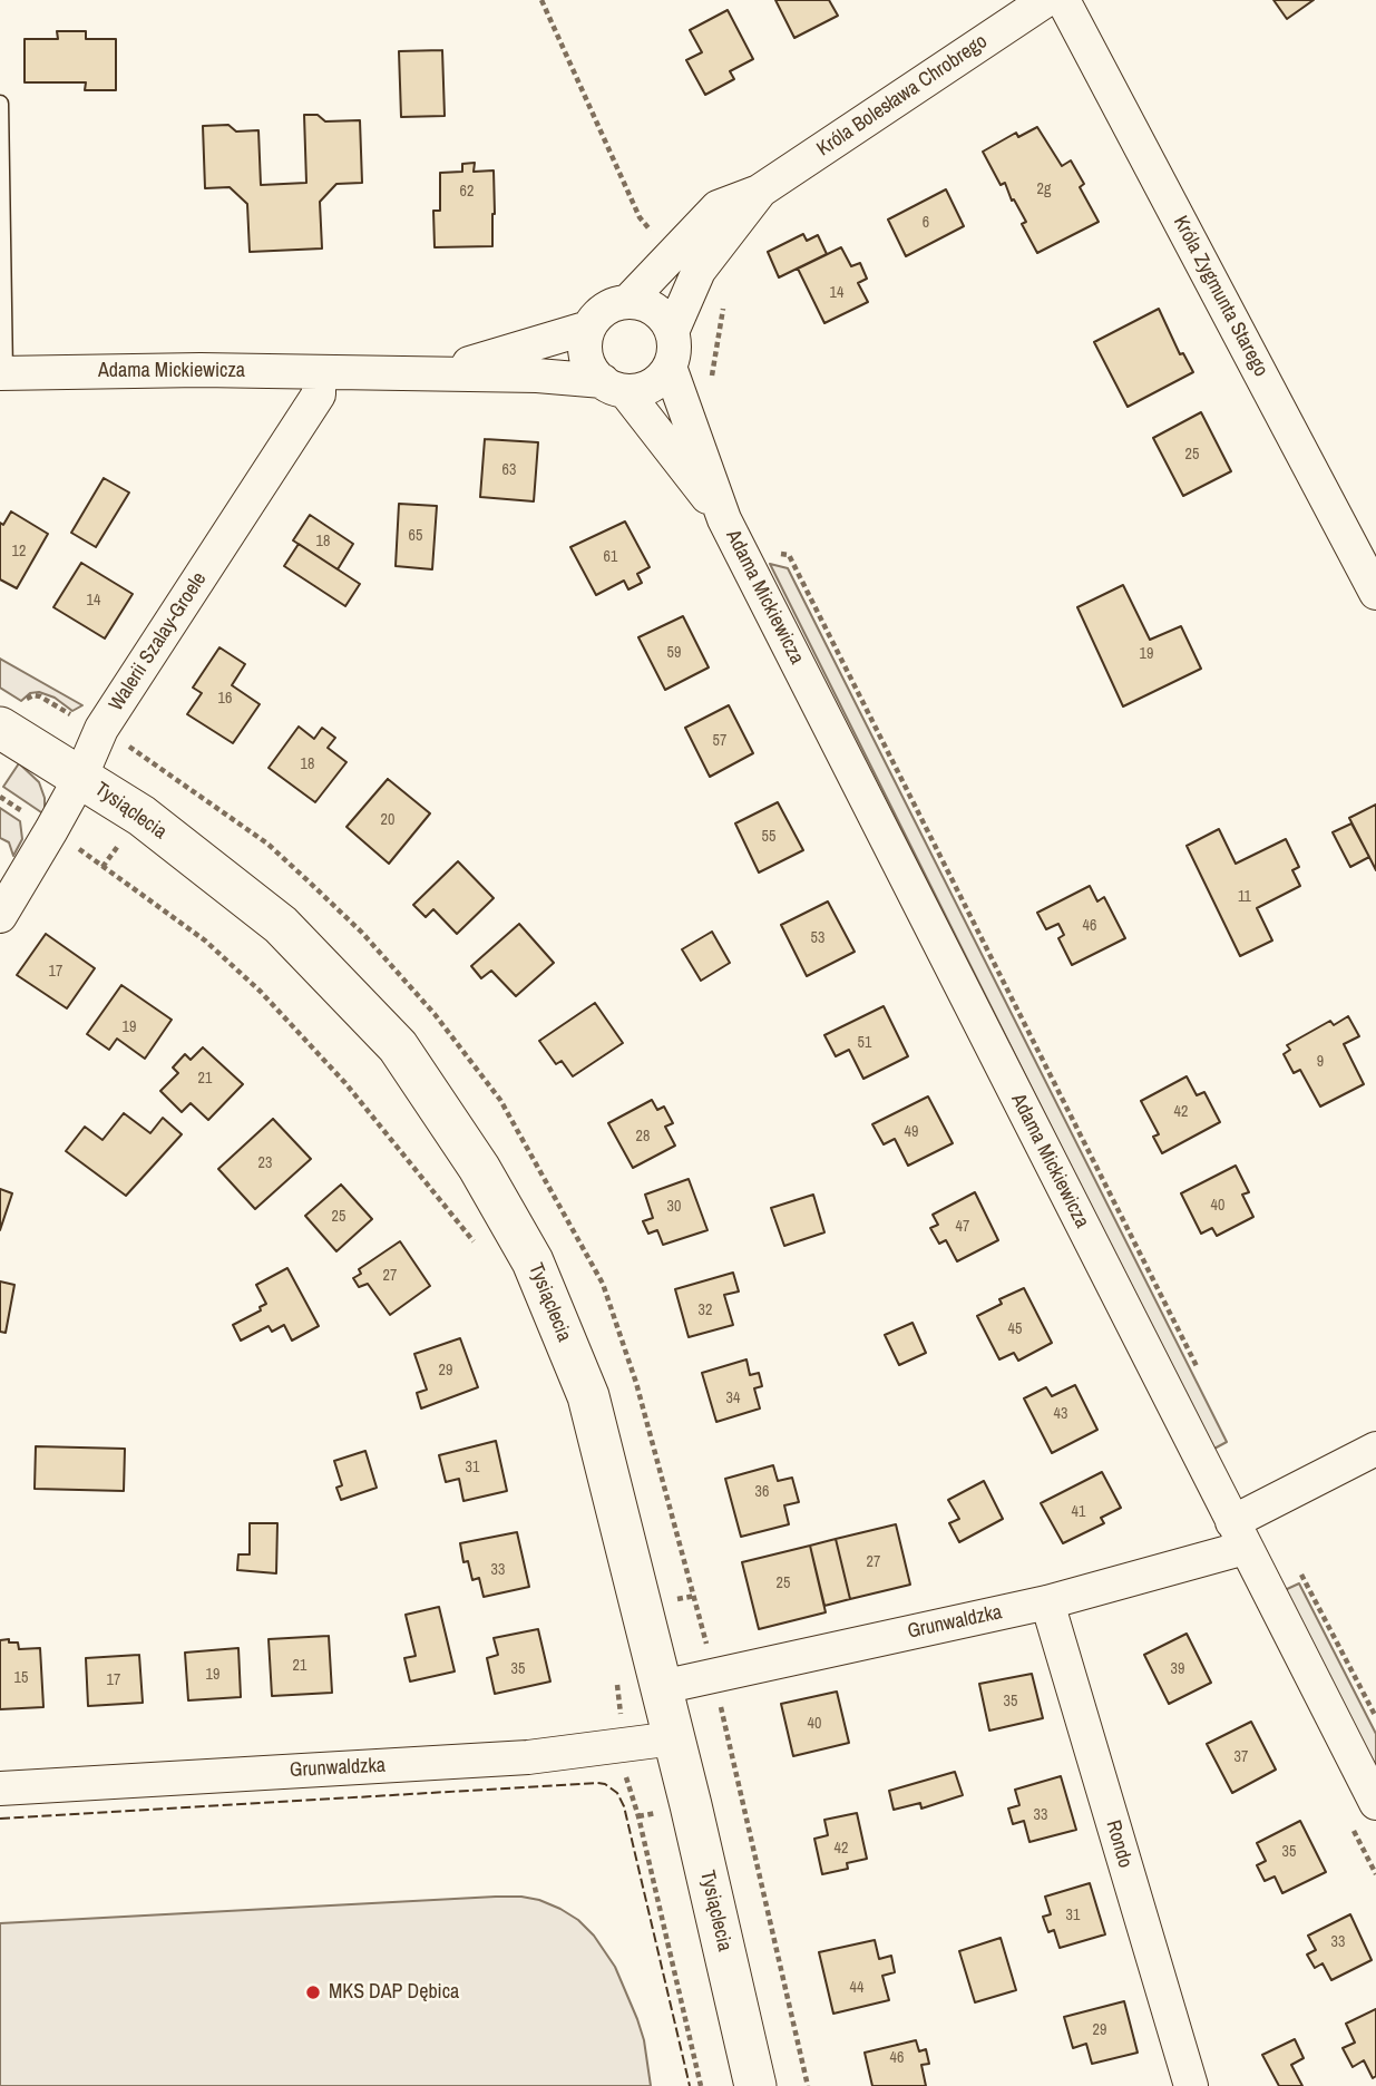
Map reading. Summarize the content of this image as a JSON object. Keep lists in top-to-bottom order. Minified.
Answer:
{"streets":{"street":["Króla Bolesława Chrobrego","Króla Zygmunta Starego","Adama Mickiewicza","Walerii Szalay-Groele","Tysiąclecia","Grunwaldzka","Rondo"]},"crossings":[["Króla Bolesława Chrobrego","Króla Zygmunta Starego"],["Króla Bolesława Chrobrego","Adama Mickiewicza"],["Adama Mickiewicza","Walerii Szalay-Groele"],["Adama Mickiewicza","Grunwaldzka"],["Walerii Szalay-Groele","Tysiąclecia"],["Tysiąclecia","Grunwaldzka"],["Grunwaldzka","Rondo"]],"places":["MKS DAP Dębica"],"house_numbers":["2g","62","6","14","25","63","65","18","12","61","14","59","19","16","57","18","20","55","11","46","53","17","19","51","9","21","42","49","28","23","40","30","25","47","27","32","45","29","34","43","31","36","41","27","33","25","21","35","39","19","15","17","35","40","37","33","42","35","31","33","44","29","46"]}
